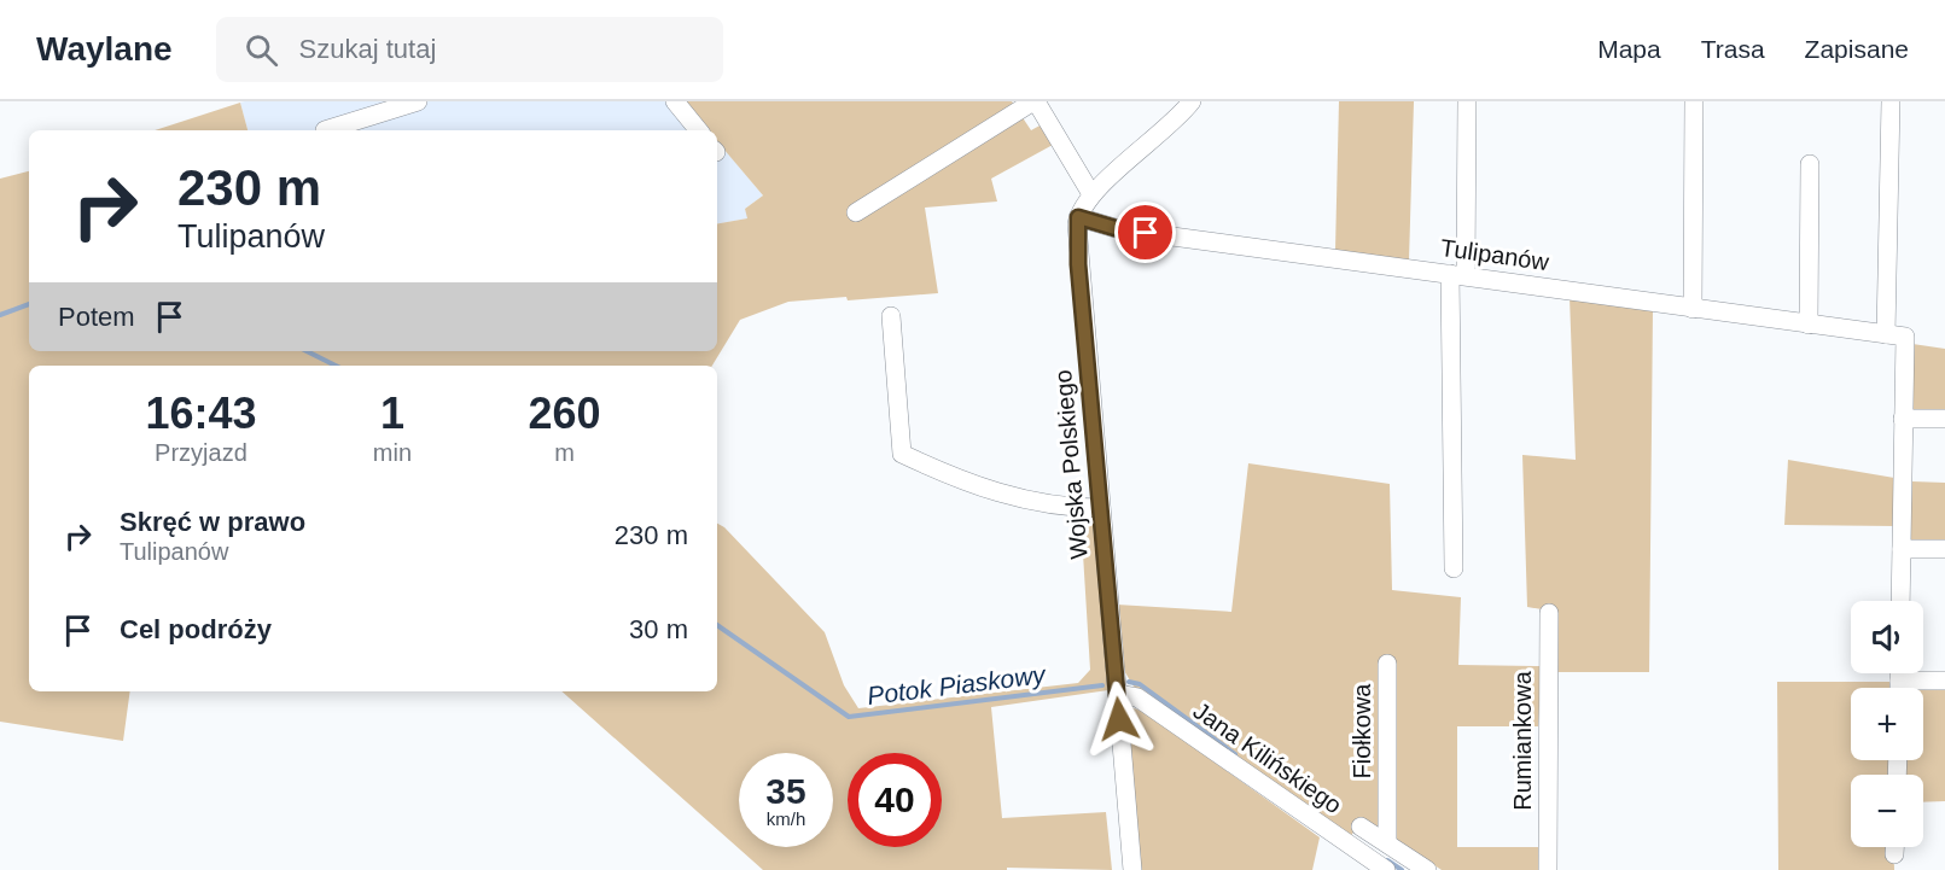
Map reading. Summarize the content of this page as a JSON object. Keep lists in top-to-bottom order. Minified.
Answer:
{"streets":{"street":["Tulipanów","Wojska Polskiego","Fiołkowa","Rumiankowa","Jana Kilińskiego"]},"crossings":[["Tulipanów","Wojska Polskiego"],["Wojska Polskiego","Jana Kilińskiego"]],"water":["Potok Piaskowy"],"page":{"header":"Waylane","search":"Szukaj tutaj","nav":["Mapa","Trasa","Zapisane"],"turn":["230 m","Tulipanów"],"then":"Potem","eta":["16:43","Przyjazd","1","min","260","m"],"list":[{"name":"Skręć w prawo","note":"Tulipanów","value":"230 m"},{"name":"Cel podróży","value":"30 m"}],"map_buttons":["+","−"],"speed":"35 km/h","limit":"40"}}
